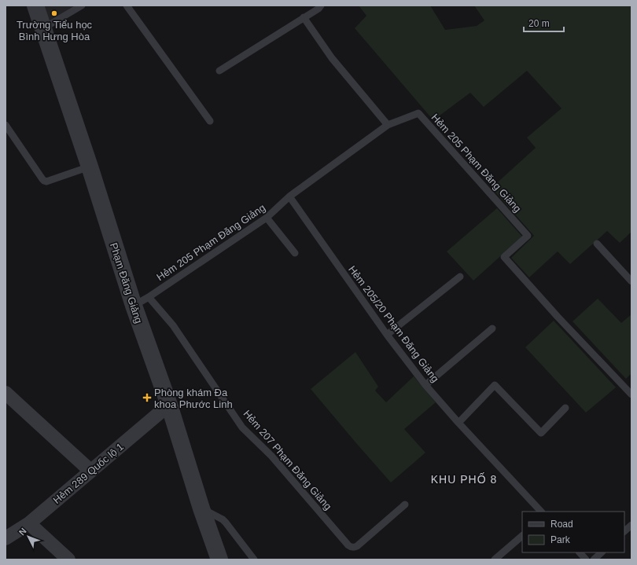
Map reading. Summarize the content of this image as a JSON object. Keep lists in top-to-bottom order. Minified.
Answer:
{"streets":{"street":["Phạm Đăng Giảng","Hẻm 289 Quốc lộ 1"],"lane":["Hẻm 205 Phạm Đăng Giảng","Hẻm 205/20 Phạm Đăng Giảng","Hẻm 207 Phạm Đăng Giảng"]},"crossings":[["Hẻm 205 Phạm Đăng Giảng","Phạm Đăng Giảng"],["Hẻm 205 Phạm Đăng Giảng","Hẻm 205/20 Phạm Đăng Giảng"],["Hẻm 205 Phạm Đăng Giảng","Hẻm 207 Phạm Đăng Giảng"],["Phạm Đăng Giảng","Hẻm 289 Quốc lộ 1"]],"districts":["KHU PHỐ 8"],"places":{"other":["Trường Tiểu học Bình Hưng Hòa"],"health":["Phòng khám Đa khoa Phước Linh"]},"legend":["Road","Park"],"scale_bar":"20 m","north":"top left"}
